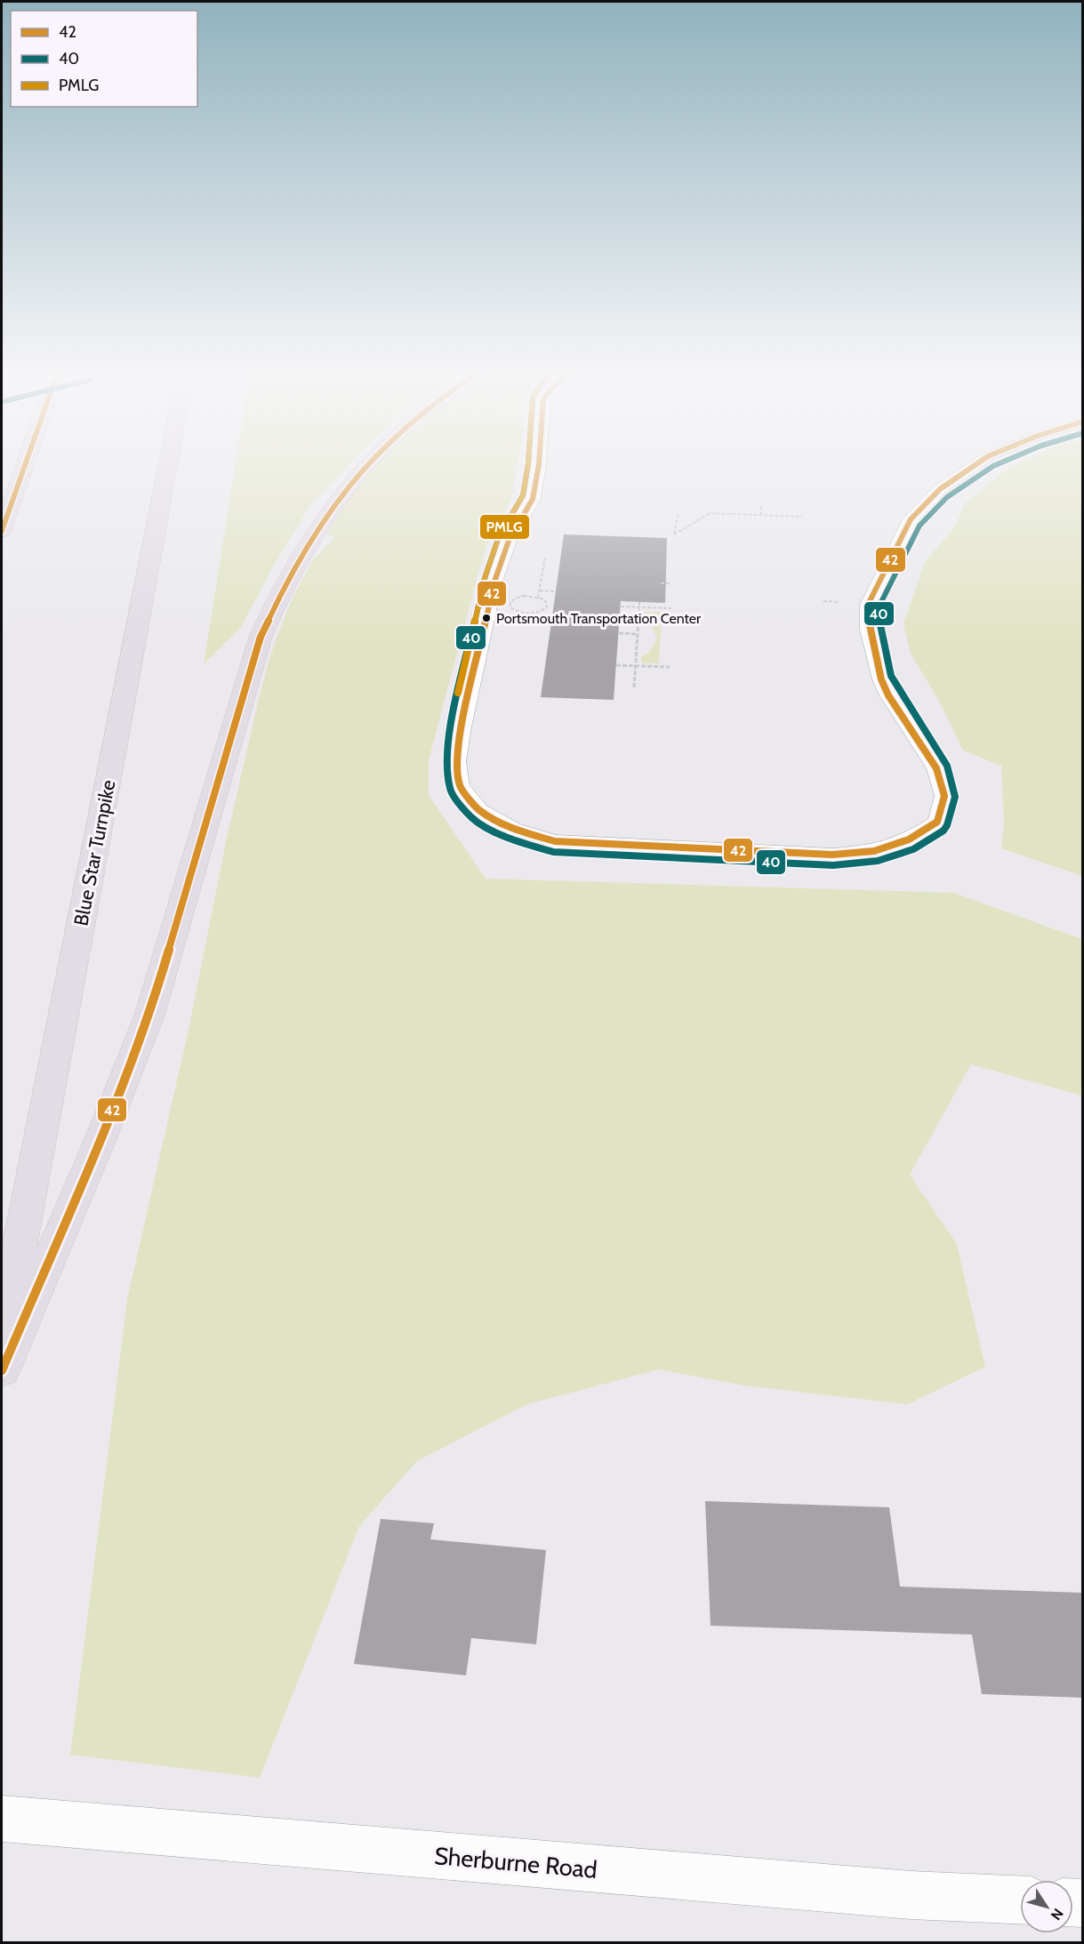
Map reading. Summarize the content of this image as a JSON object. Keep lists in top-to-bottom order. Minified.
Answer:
{"streets":{"highway":["Blue Star Turnpike"],"street":["Sherburne Road"]},"places":["Portsmouth Transportation Center"],"lines":["transit line 42","transit line 40","transit line PMLG"],"legend":["42","40","PMLG"],"north":"bottom right"}
